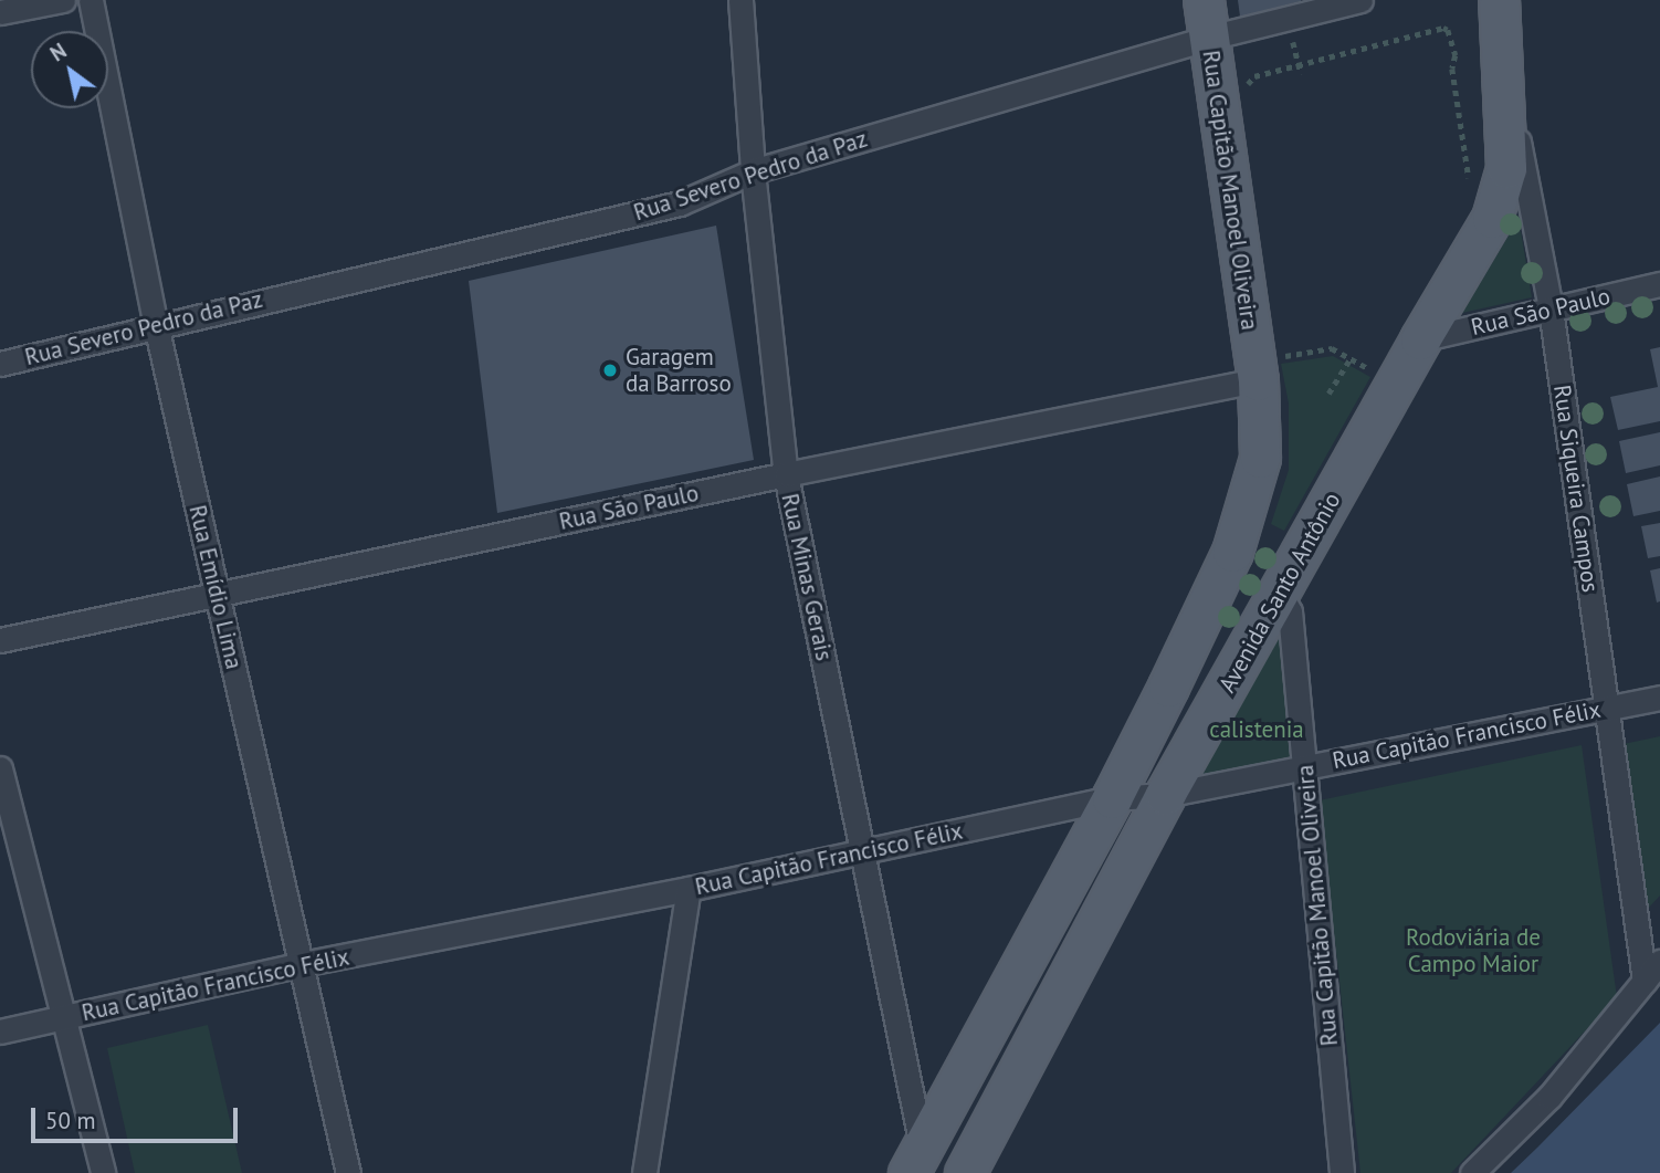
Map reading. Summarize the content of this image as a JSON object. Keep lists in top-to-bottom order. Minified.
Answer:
{"streets":{"main road":["Rua Capitão Manoel Oliveira","Rua Siqueira Campos","Avenida Santo Antônio"],"street":["Rua Severo Pedro da Paz","Rua São Paulo","Rua Minas Gerais","Rua Emídio Lima","Rua Capitão Francisco Félix"]},"crossings":[["Rua Severo Pedro da Paz","Rua Capitão Manoel Oliveira"],["Rua Severo Pedro da Paz","Rua Minas Gerais"],["Rua Severo Pedro da Paz","Rua Emídio Lima"],["Rua Capitão Manoel Oliveira","Rua São Paulo"],["Rua Capitão Manoel Oliveira","Avenida Santo Antônio"],["Rua Capitão Manoel Oliveira","Rua Capitão Francisco Félix"],["Rua São Paulo","Rua Siqueira Campos"],["Rua São Paulo","Rua Minas Gerais"],["Rua São Paulo","Rua Emídio Lima"],["Rua São Paulo","Avenida Santo Antônio"],["Rua Siqueira Campos","Avenida Santo Antônio"],["Rua Minas Gerais","Rua Capitão Francisco Félix"],["Rua Emídio Lima","Rua Capitão Francisco Félix"],["Avenida Santo Antônio","Rua Capitão Francisco Félix"]],"parks":["calistenia","Rodoviária de Campo Maior"],"places":["Garagem da Barroso"],"scale_bar":"50 m","north":"top left"}
